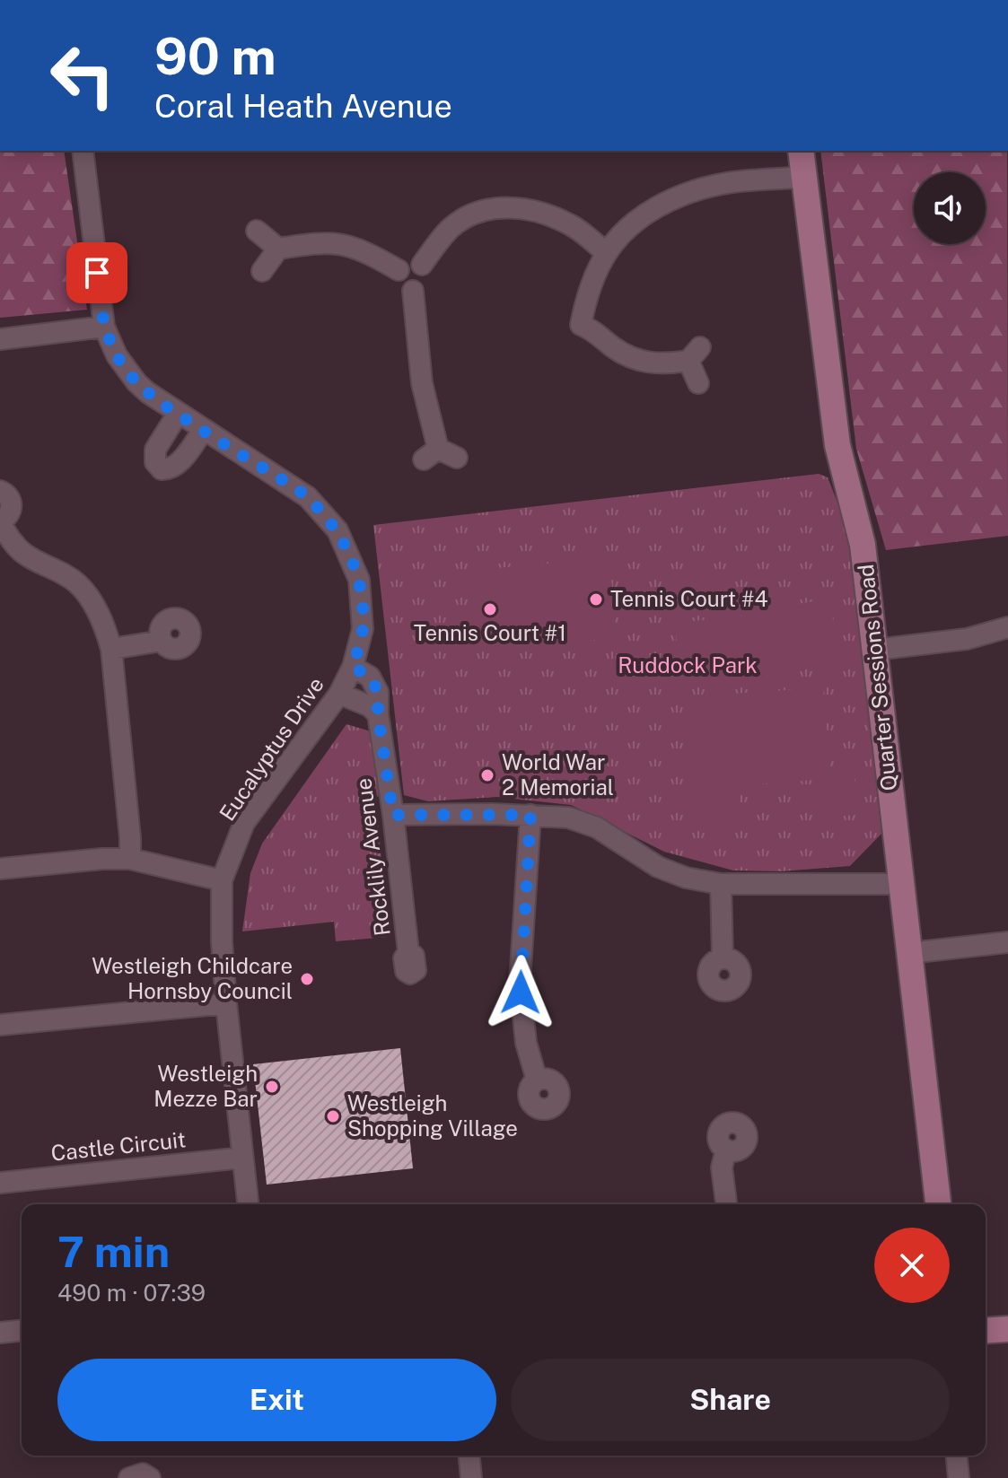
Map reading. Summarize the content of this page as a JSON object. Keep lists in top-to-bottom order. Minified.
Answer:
{"streets":{"main road":["Quarter Sessions Road"],"street":["Eucalyptus Drive","Rocklily Avenue","Castle Circuit"]},"crossings":[["Eucalyptus Drive","Rocklily Avenue"],["Eucalyptus Drive","Castle Circuit"]],"parks":["Ruddock Park"],"places":["Tennis Court #4","Tennis Court #1","World War 2 Memorial","Westleigh Childcare Hornsby Council","Westleigh Mezze Bar","Westleigh Shopping Village"],"page":{"turn":["90 m","Coral Heath Avenue"],"heading":["7 min","490 m · 07:39"],"buttons":["Exit","Share"]}}
